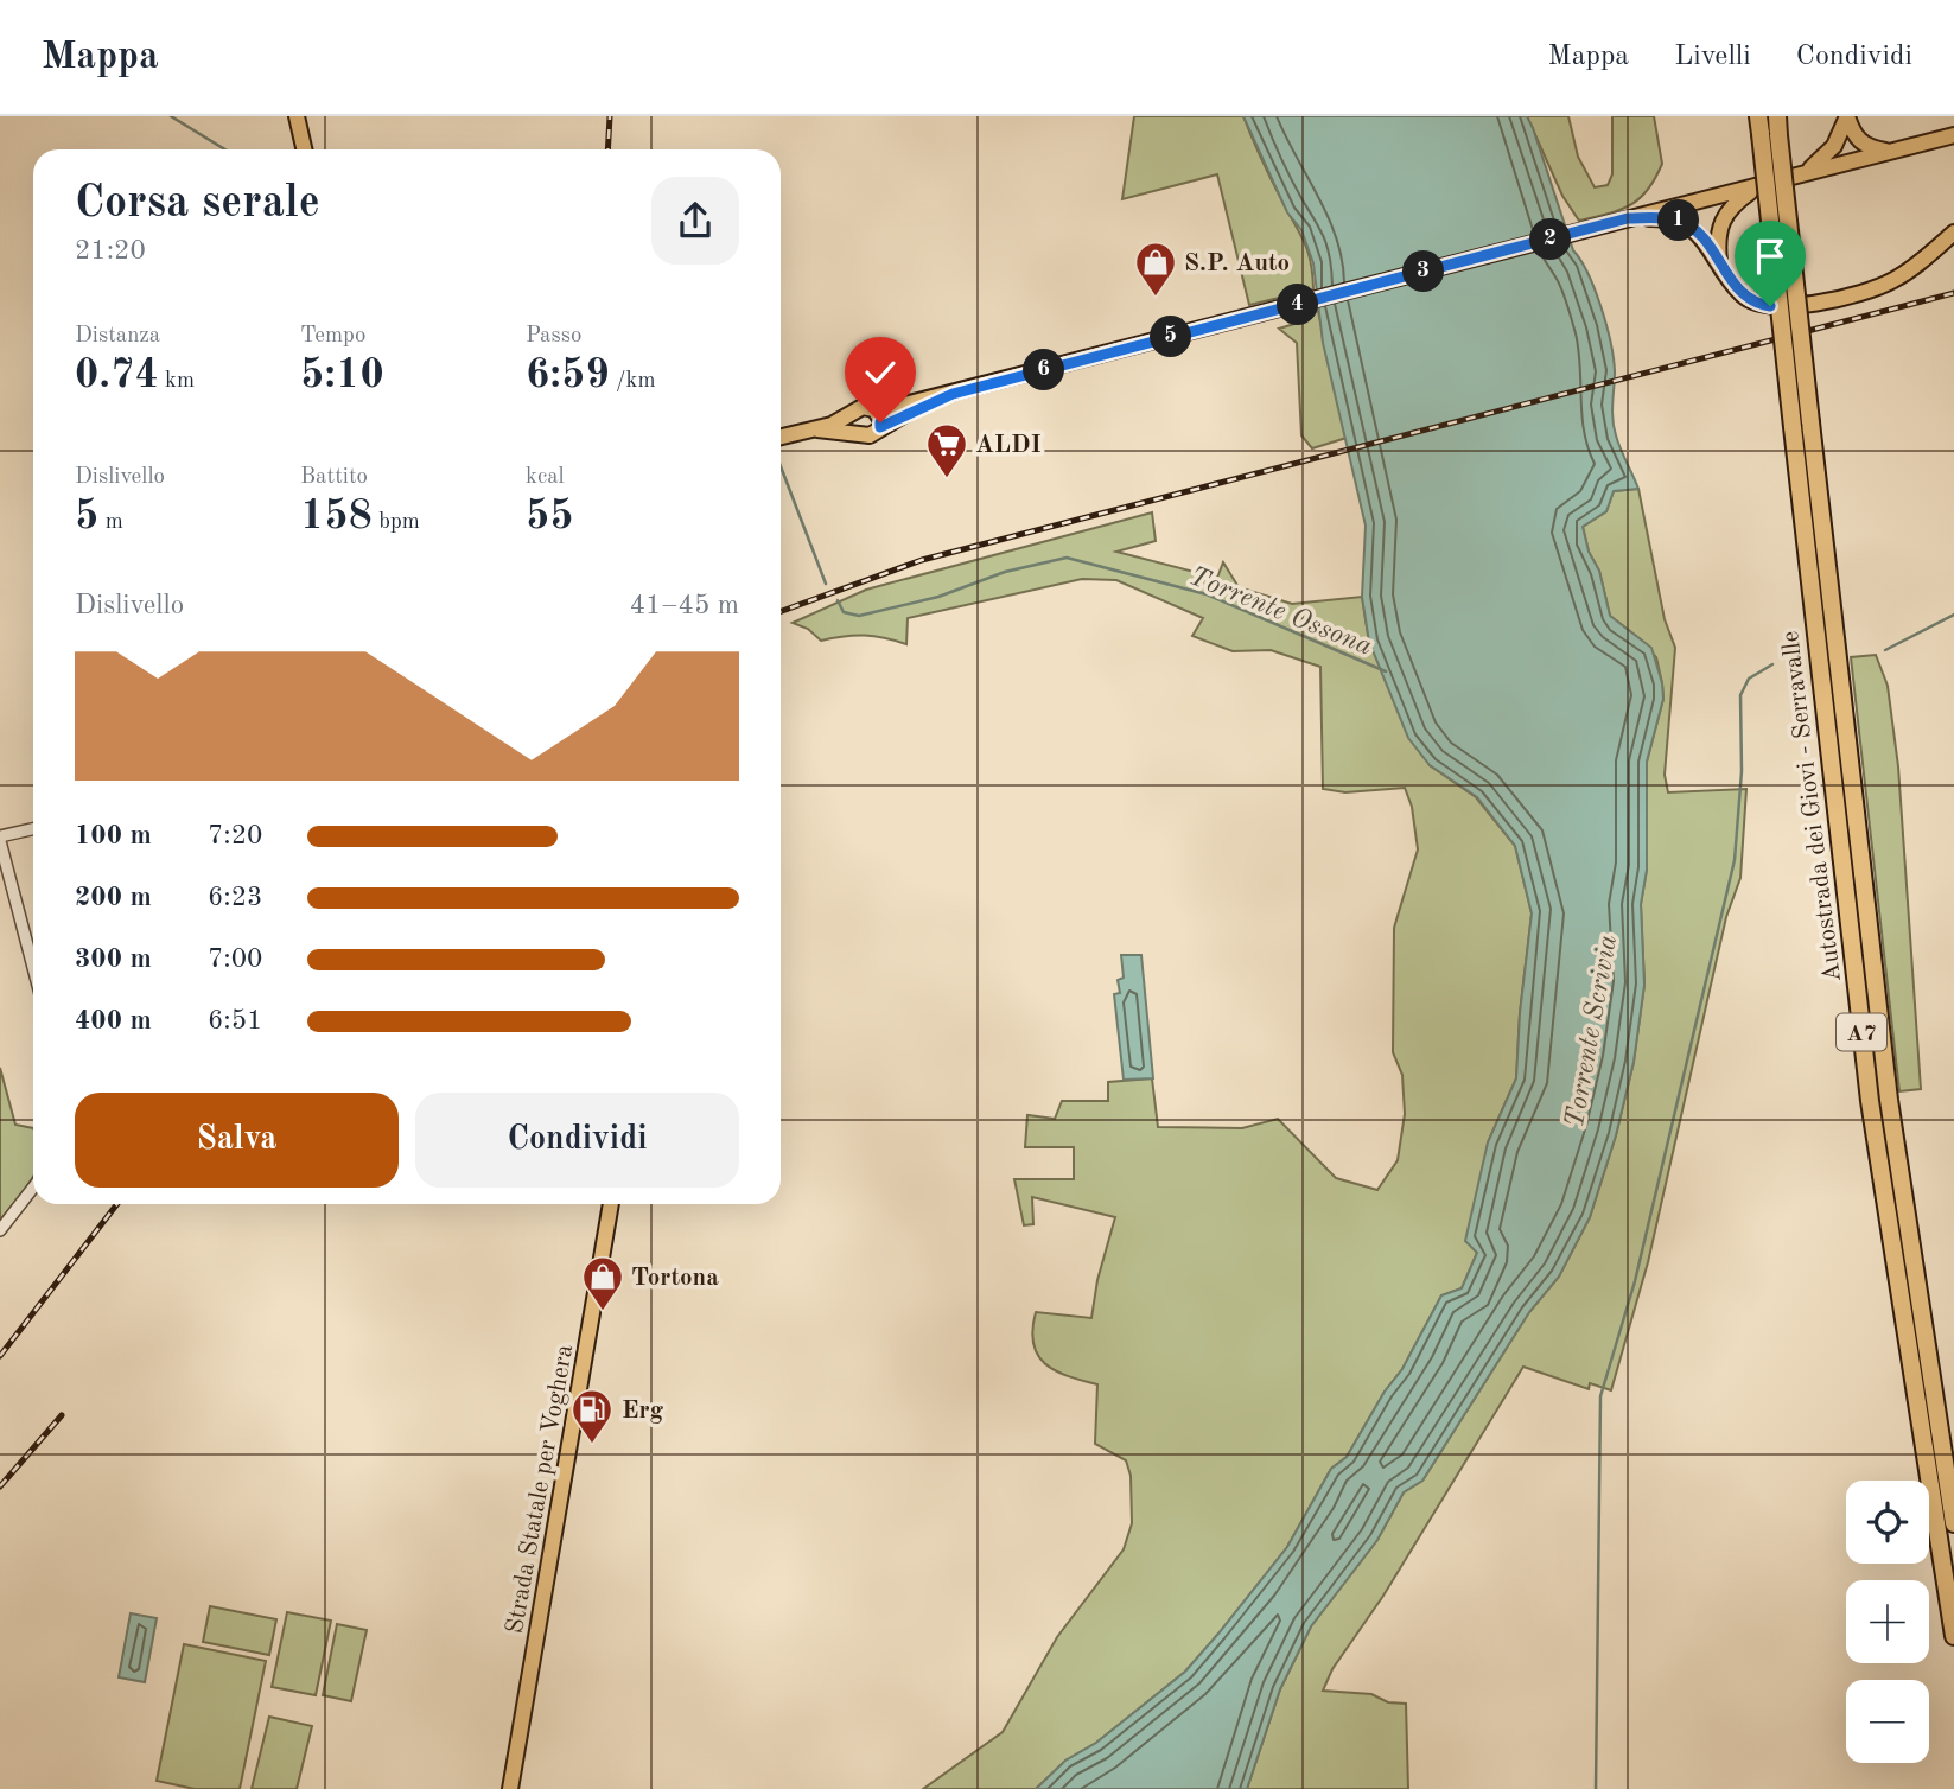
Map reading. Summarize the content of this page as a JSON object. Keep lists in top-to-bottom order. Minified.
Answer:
{"streets":{"highway":["Autostrada dei Giovi - Serravalle","A7"],"main road":["Strada Statale per Voghera"]},"water":["Torrente Ossona","Torrente Scrivia"],"places":{"shop":["S.P. Auto","Tortona"],"supermarket":["ALDI"],"fuel station":["Erg"]},"page":{"header":"Mappa","nav":["Mappa","Livelli","Condividi"],"heading":["Corsa serale","21:20"],"pins":["1","2","3","4","5","6"],"stats":[["Distanza","0.74 km"],["Tempo","5:10"],["Passo","6:59 /km"],["Dislivello","5 m"],["Battito","158 bpm"],["kcal","55"]],"chart":["Dislivello","41–45 m"],"list":[{"name":"100 m","note":"7:20"},{"name":"200 m","note":"6:23"},{"name":"300 m","note":"7:00"},{"name":"400 m","note":"6:51"}],"buttons":["Salva","Condividi"],"map_buttons":["+","−"]}}
